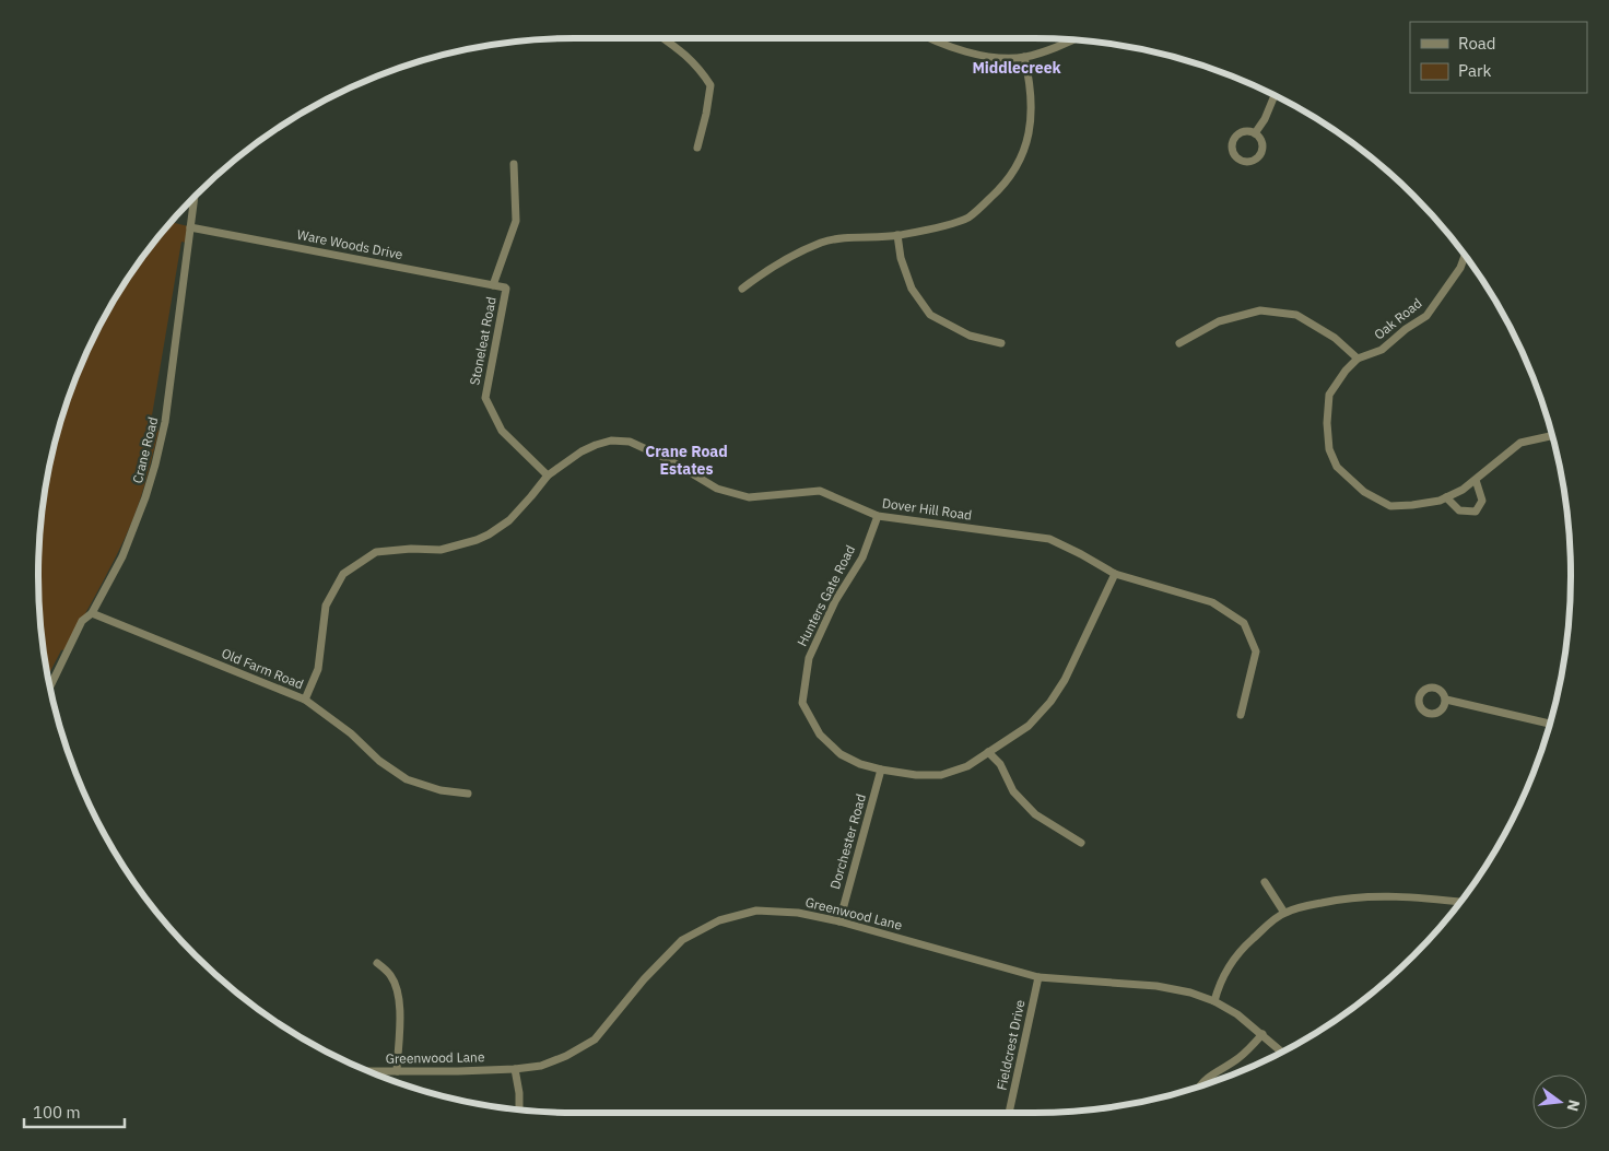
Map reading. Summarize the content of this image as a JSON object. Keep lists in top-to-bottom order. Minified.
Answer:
{"streets":{"street":["Ware Woods Drive","Oak Road","Stoneleat Road","Crane Road","Dover Hill Road","Hunters Gate Road","Old Farm Road","Dorchester Road","Greenwood Lane","Fieldcrest Drive"]},"crossings":[["Ware Woods Drive","Stoneleat Road"],["Ware Woods Drive","Crane Road"],["Stoneleat Road","Dover Hill Road"],["Crane Road","Old Farm Road"],["Dover Hill Road","Hunters Gate Road"],["Dover Hill Road","Old Farm Road"],["Hunters Gate Road","Dorchester Road"],["Dorchester Road","Greenwood Lane"],["Greenwood Lane","Fieldcrest Drive"]],"districts":["Middlecreek","Crane Road Estates"],"legend":["Road","Park"],"scale_bar":"100 m","north":"right"}
